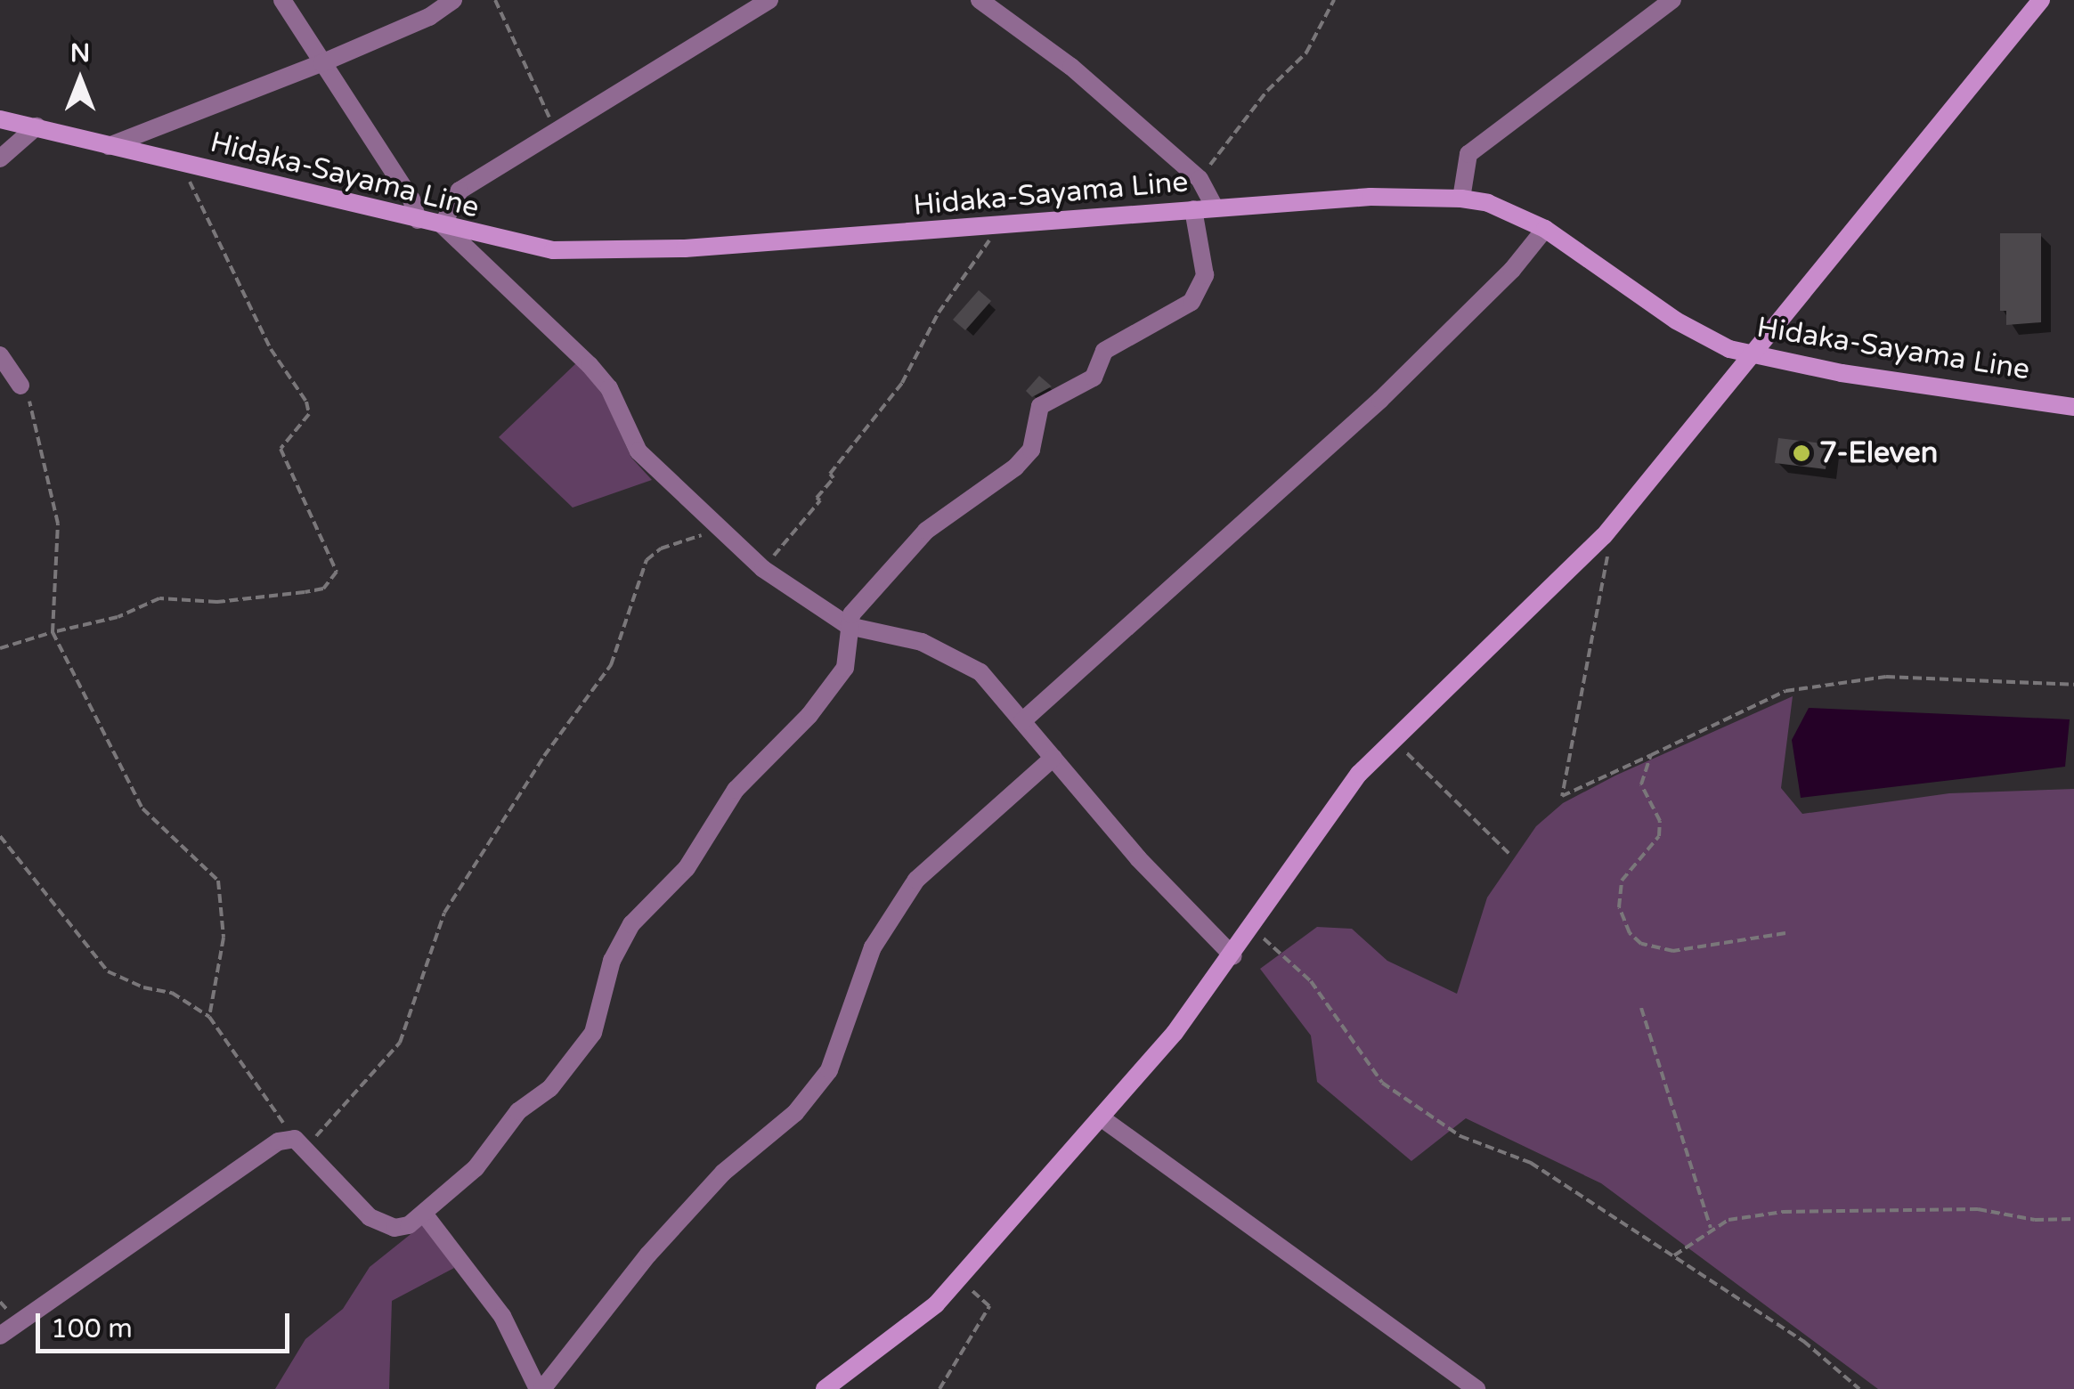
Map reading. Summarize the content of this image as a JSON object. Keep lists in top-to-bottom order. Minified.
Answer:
{"streets":{"main road":["Hidaka-Sayama Line"]},"places":["7-Eleven"],"scale_bar":"100 m","north":"top"}
